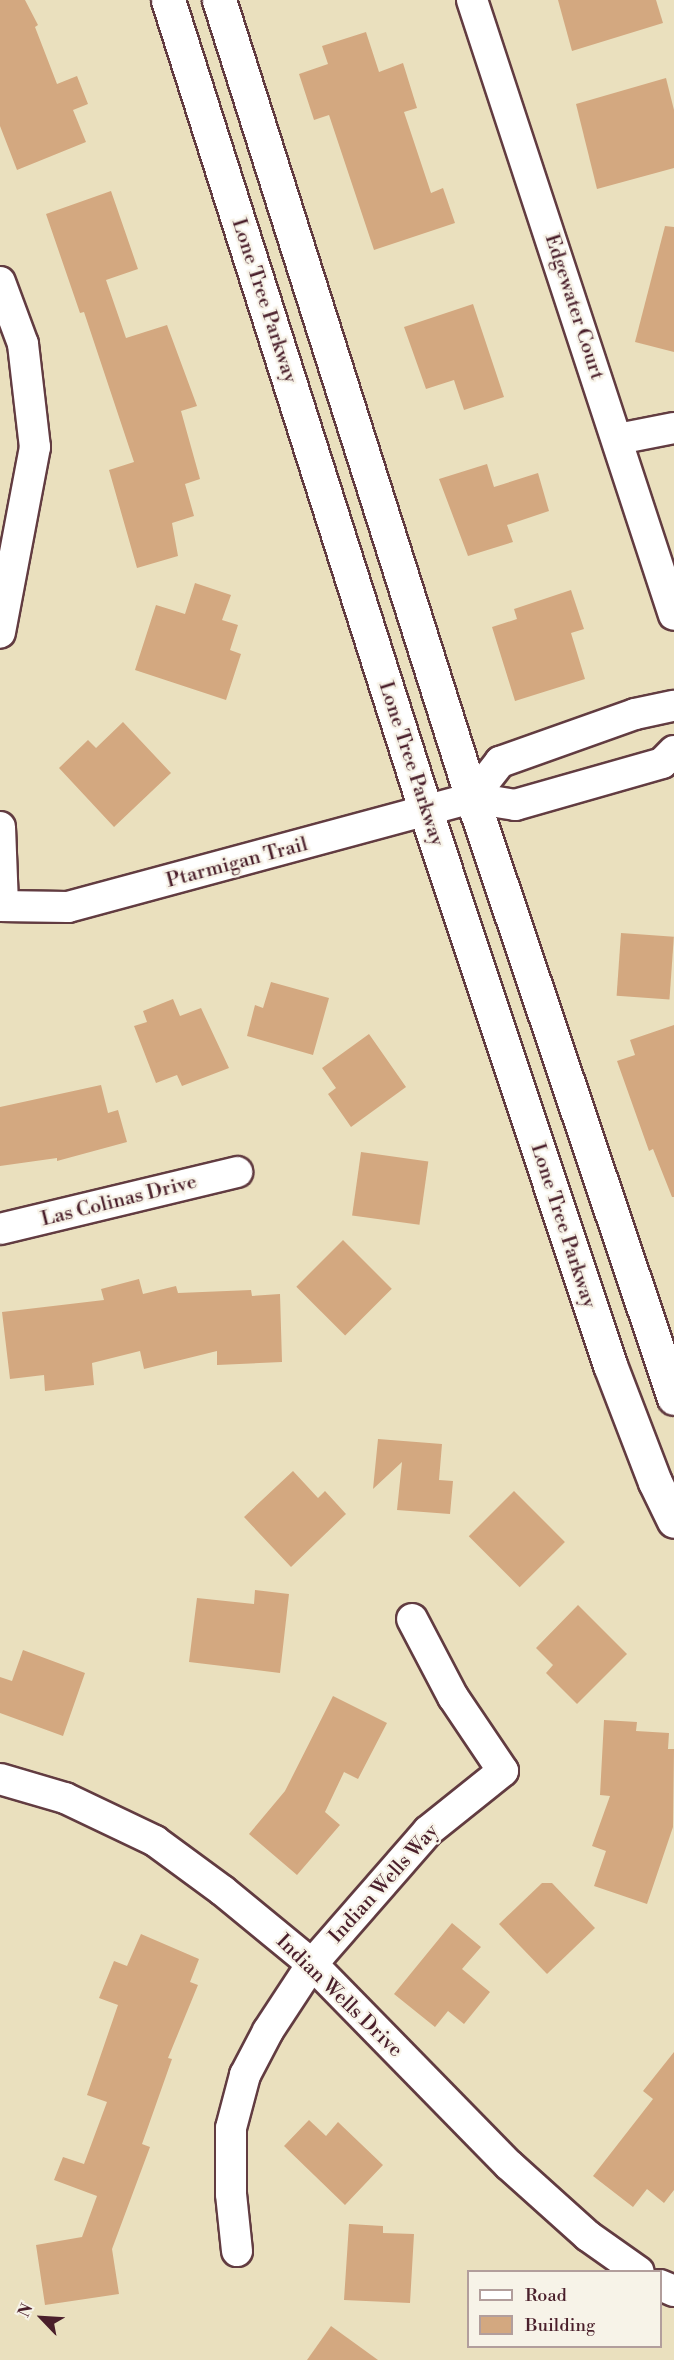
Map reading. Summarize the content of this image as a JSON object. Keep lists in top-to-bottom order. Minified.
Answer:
{"streets":{"street":["Lone Tree Parkway","Edgewater Court","Ptarmigan Trail","Las Colinas Drive","Indian Wells Way","Indian Wells Drive"]},"crossings":[["Lone Tree Parkway","Ptarmigan Trail"],["Indian Wells Way","Indian Wells Drive"]],"legend":["Road","Building"],"north":"top left"}
